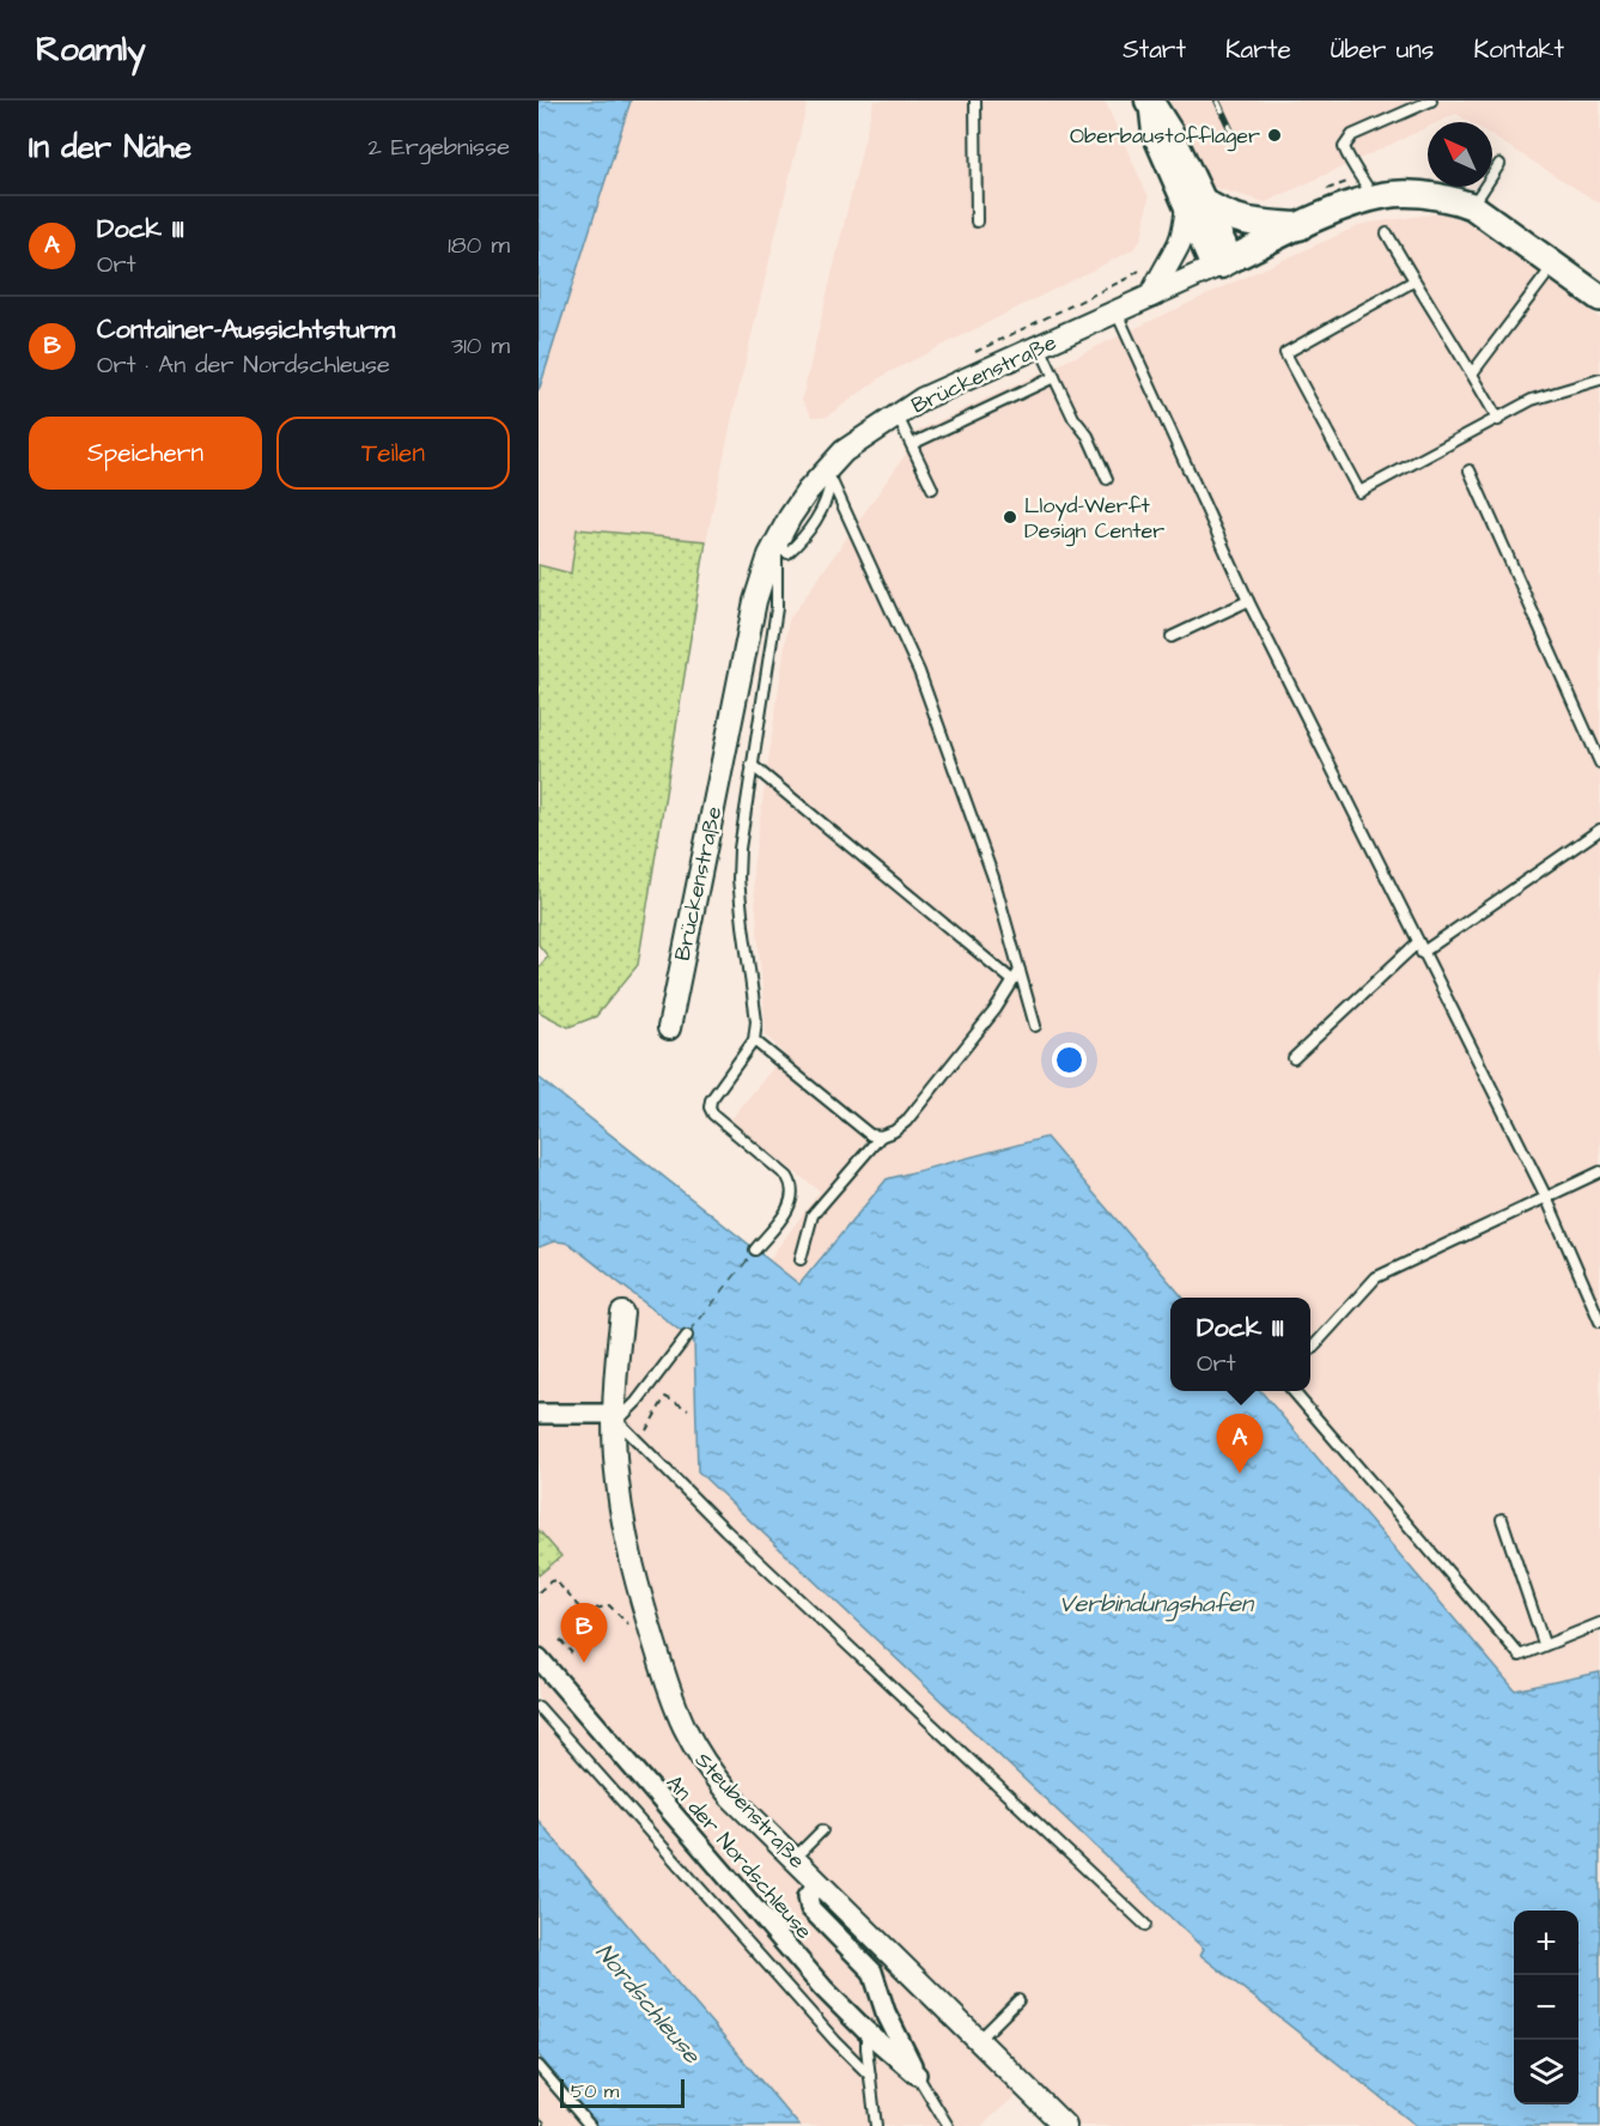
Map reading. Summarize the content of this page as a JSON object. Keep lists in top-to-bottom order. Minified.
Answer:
{"streets":{"main road":["Brückenstraße"],"street":["Steubenstraße","An der Nordschleuse"]},"crossings":[["Steubenstraße","An der Nordschleuse"]],"water":["Verbindungshafen","Nordschleuse"],"places":["Oberbaustofflager","Lloyd-Werft Design Center"],"scale_bar":"50 m","north":"top left","page":{"header":"Roamly","nav":["Start","Karte","Über uns","Kontakt"],"heading":["In der Nähe","2 Ergebnisse"],"list":[{"mark":"A","name":"Dock III","note":"Ort","value":"180 m"},{"mark":"B","name":"Container-Aussichtsturm","note":"Ort · An der Nordschleuse","value":"310 m"}],"buttons":["Speichern","Teilen"],"popup":["Dock III","Ort"],"pins":["A","B"],"map_buttons":["+","−"],"scale":"50 m"}}
